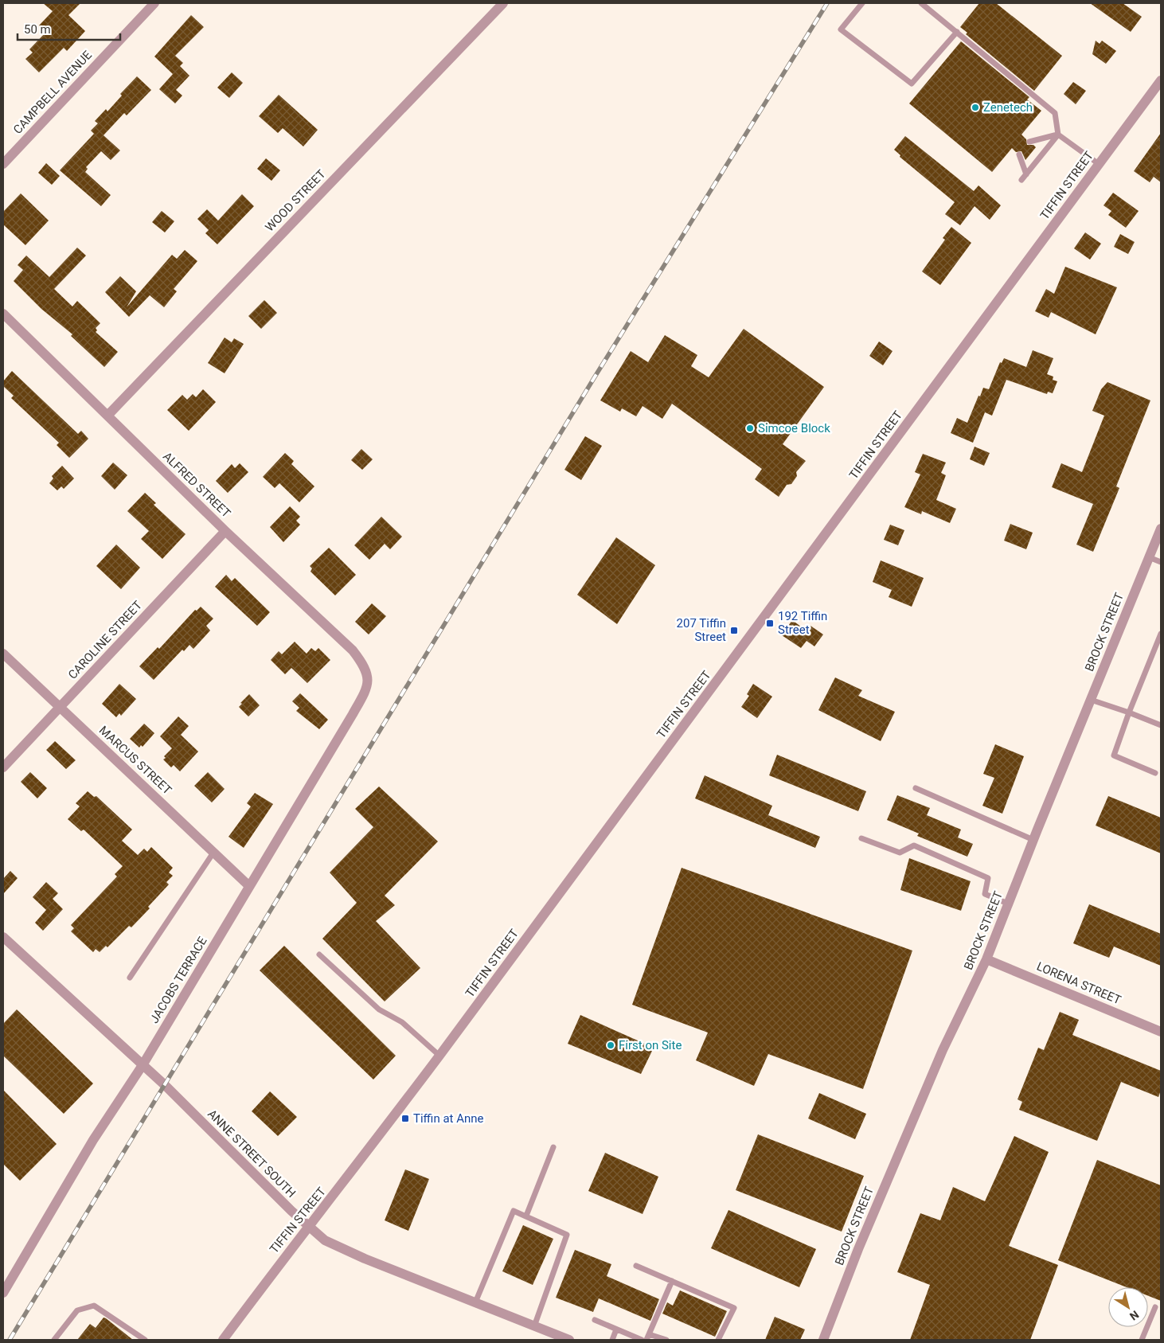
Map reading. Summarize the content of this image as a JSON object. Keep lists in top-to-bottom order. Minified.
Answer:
{"streets":{"street":["CAMPBELL AVENUE","TIFFIN STREET","WOOD STREET","ALFRED STREET","BROCK STREET","CAROLINE STREET","MARCUS STREET","JACOBS TERRACE","LORENA STREET","ANNE STREET SOUTH"]},"crossings":[["TIFFIN STREET","ANNE STREET SOUTH"],["WOOD STREET","ALFRED STREET"],["ALFRED STREET","CAROLINE STREET"],["ALFRED STREET","JACOBS TERRACE"],["BROCK STREET","LORENA STREET"],["CAROLINE STREET","MARCUS STREET"],["MARCUS STREET","JACOBS TERRACE"],["JACOBS TERRACE","ANNE STREET SOUTH"]],"places":{"other":["Zenetech","Simcoe Block","First on Site"],"transit":["192 Tiffin Street","207 Tiffin Street","Tiffin at Anne"]},"scale_bar":"50 m","north":"bottom right"}
